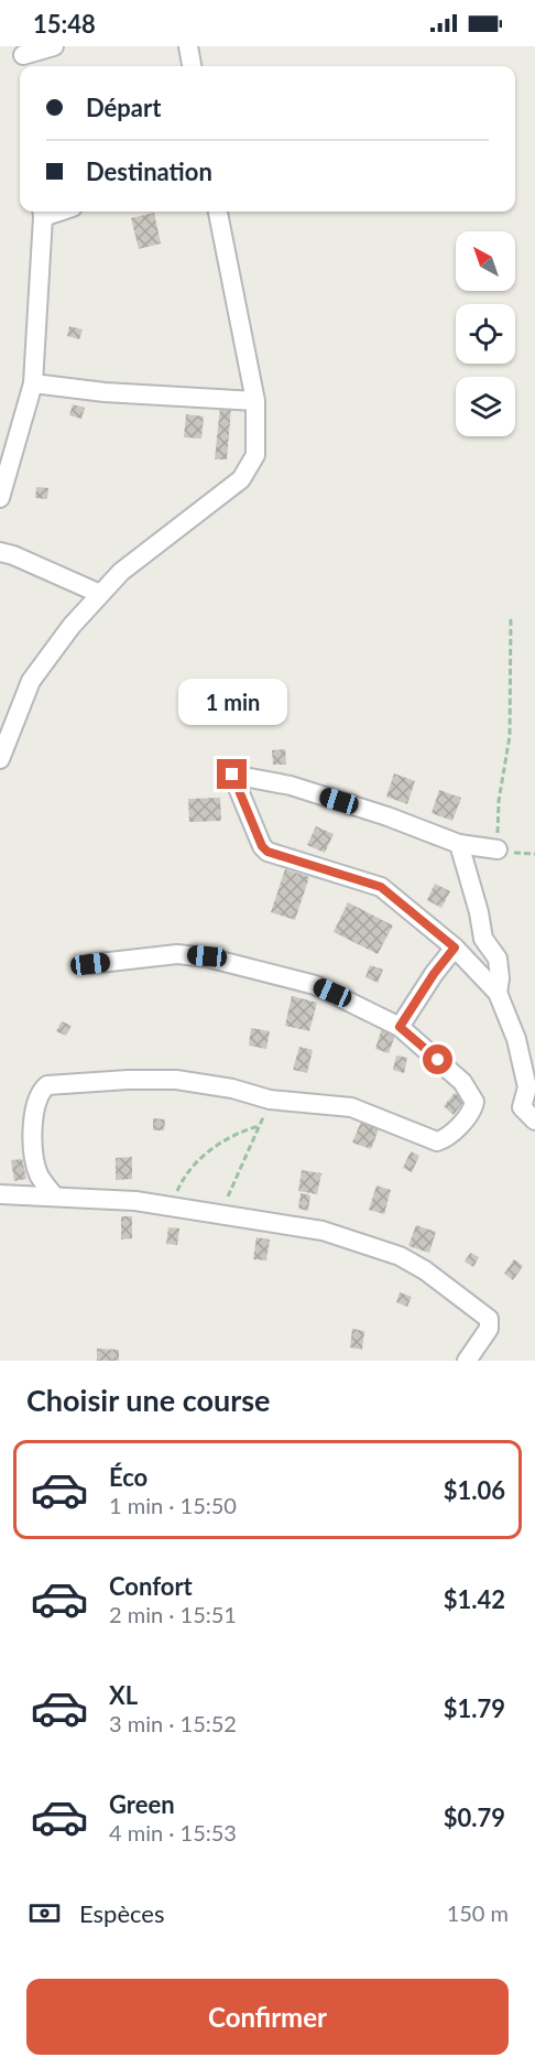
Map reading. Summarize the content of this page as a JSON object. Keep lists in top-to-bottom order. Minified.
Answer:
{"north":"top left","page":{"status":"15:48","banner":["Départ","Destination"],"bubble":"1 min","heading":"Choisir une course","list":[{"name":"Éco","note":"1 min · 15:50","value":"$1.06"},{"name":"Confort","note":"2 min · 15:51","value":"$1.42"},{"name":"XL","note":"3 min · 15:52","value":"$1.79"},{"name":"Green","note":"4 min · 15:53","value":"$0.79"}],"pay":["Espèces","150 m"],"buttons":"Confirmer"}}
